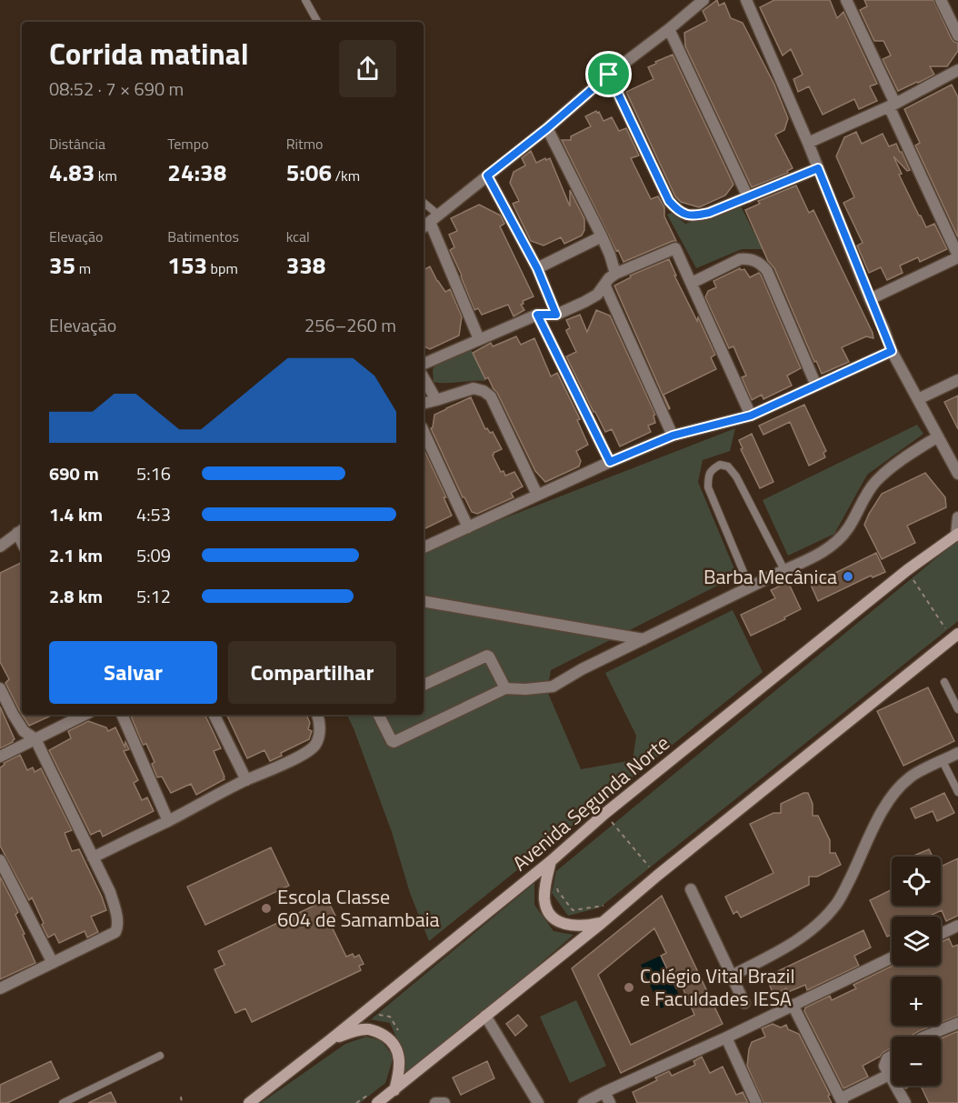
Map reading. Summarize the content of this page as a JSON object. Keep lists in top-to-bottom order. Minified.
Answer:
{"streets":{"main road":["Avenida Segunda Norte"]},"places":["Barba Mecânica","Escola Classe 604 de Samambaia","Colégio Vital Brazil e Faculdades IESA"],"page":{"heading":["Corrida matinal","08:52 · 7 × 690 m"],"stats":[["Distância","4.83 km"],["Tempo","24:38"],["Ritmo","5:06 /km"],["Elevação","35 m"],["Batimentos","153 bpm"],["kcal","338"]],"chart":["Elevação","256–260 m"],"list":[{"name":"690 m","note":"5:16"},{"name":"1.4 km","note":"4:53"},{"name":"2.1 km","note":"5:09"},{"name":"2.8 km","note":"5:12"}],"buttons":["Salvar","Compartilhar"],"map_buttons":["+","−"]}}
